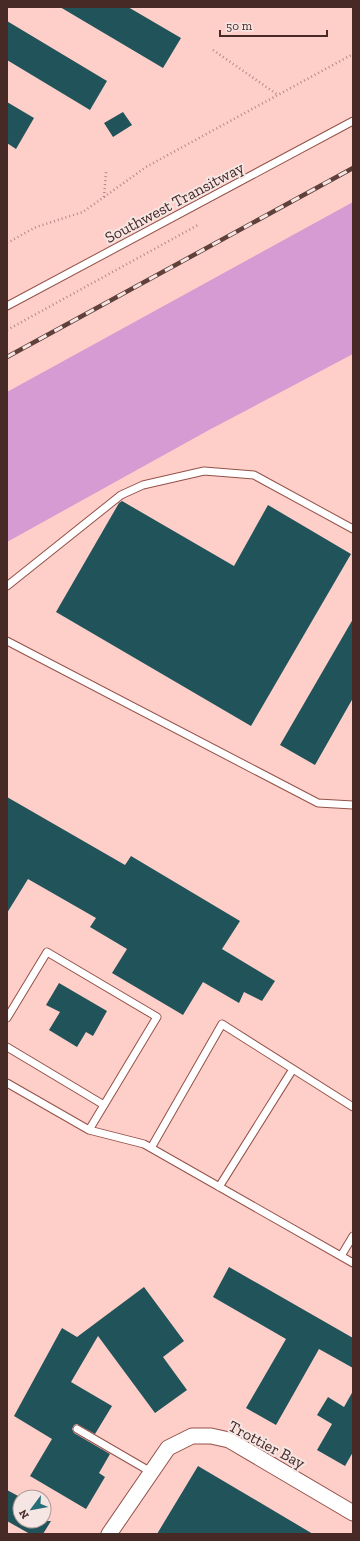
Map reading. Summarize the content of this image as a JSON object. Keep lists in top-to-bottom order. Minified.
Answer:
{"streets":{"street":["Trottier Bay"],"lane":["Southwest Transitway"]},"scale_bar":"50 m","north":"bottom left"}
